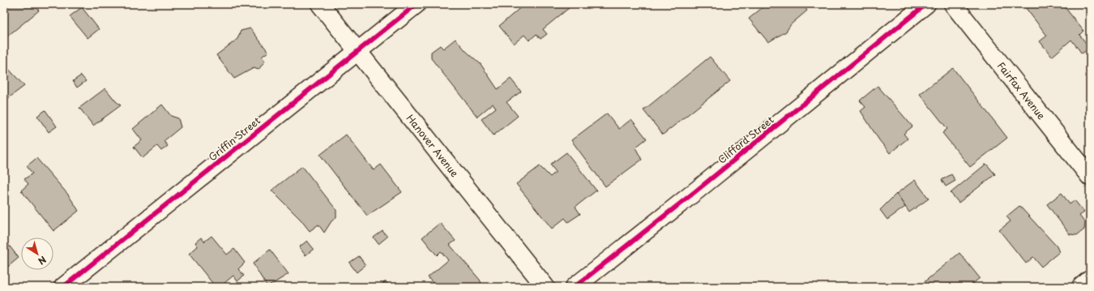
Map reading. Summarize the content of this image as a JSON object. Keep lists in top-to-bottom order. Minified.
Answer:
{"streets":{"street":["Fairfax Avenue","Griffin Street","Clifford Street","Hanover Avenue"]},"crossings":[["Griffin Street","Hanover Avenue"]],"north":"bottom right"}
